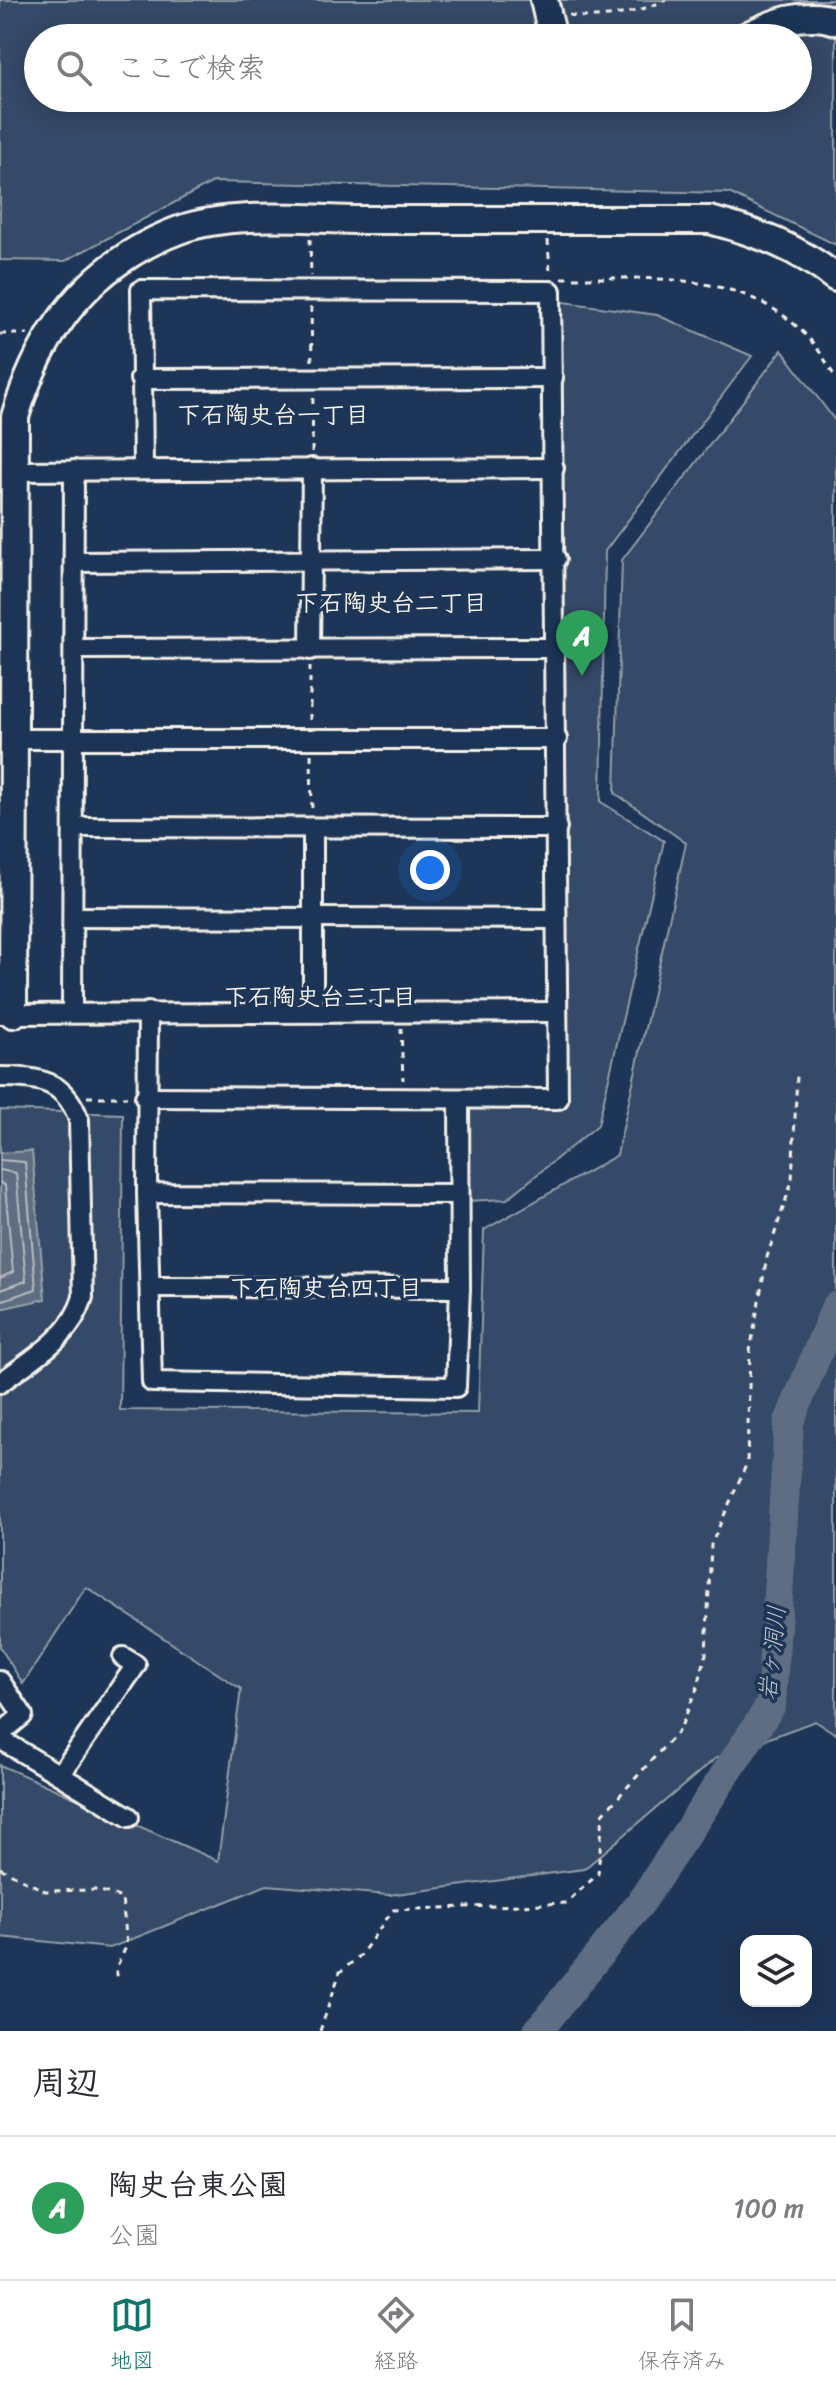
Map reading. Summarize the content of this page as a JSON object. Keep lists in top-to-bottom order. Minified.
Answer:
{"districts":["下石陶史台一丁目","下石陶史台二丁目","下石陶史台三丁目","下石陶史台四丁目"],"water":["岩ヶ洞川"],"page":{"search":"ここで検索","pins":"A","heading":"周辺","list":[{"mark":"A","name":"陶史台東公園","note":"公園","value":"100 m"}],"nav":["地図","経路","保存済み"]}}
